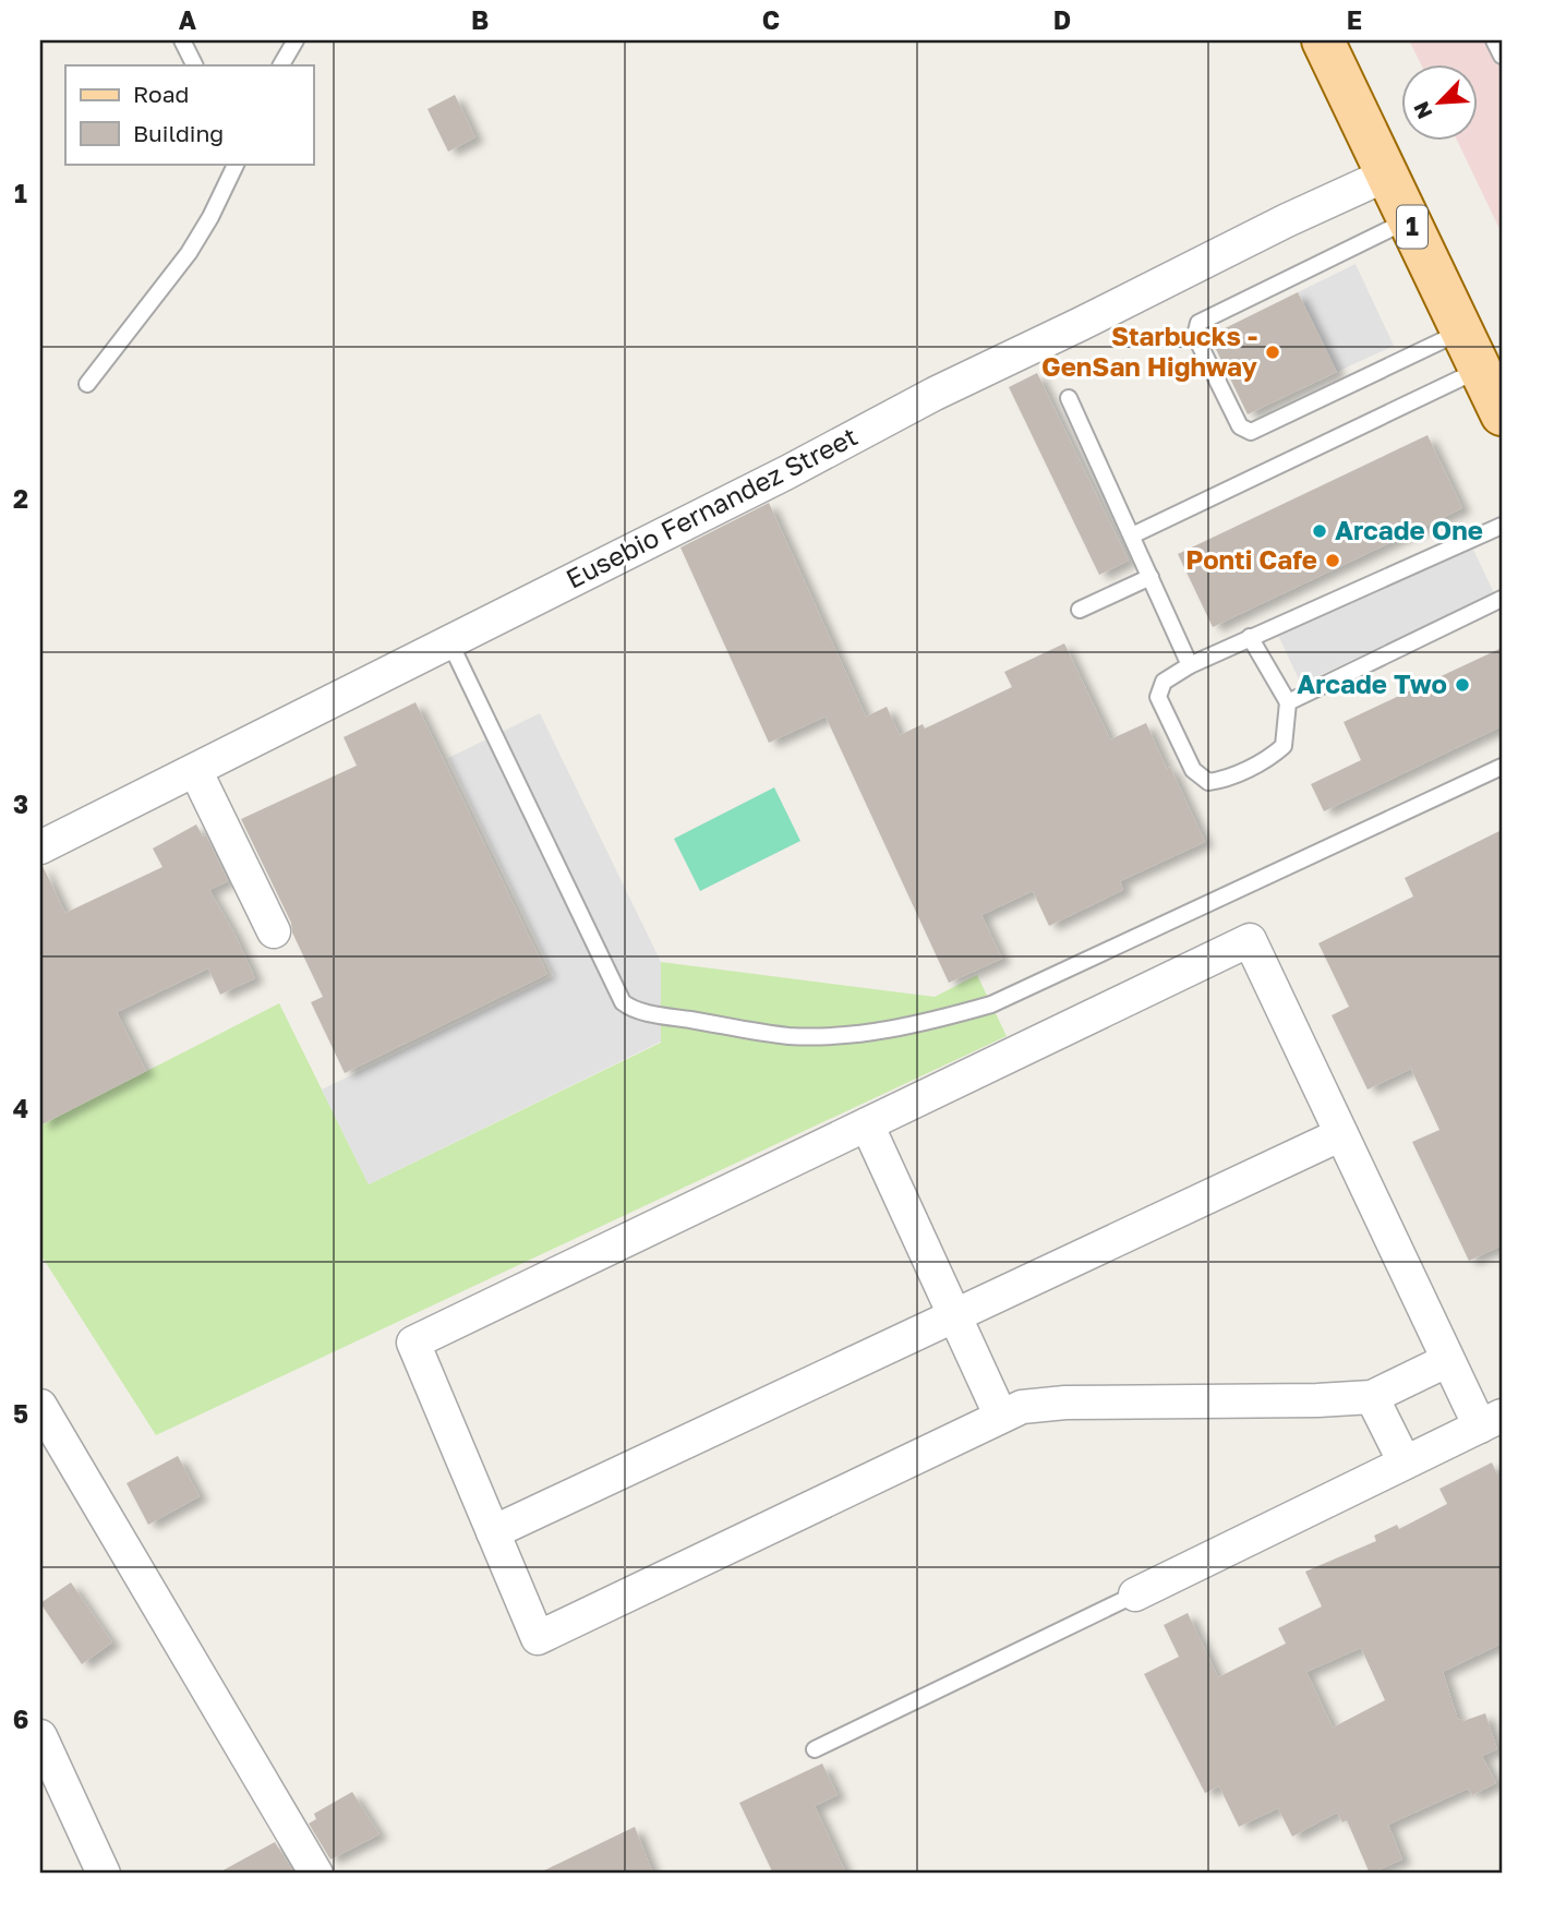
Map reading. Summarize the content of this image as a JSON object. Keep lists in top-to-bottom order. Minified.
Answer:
{"streets":{"main road":["1"],"street":["Eusebio Fernandez Street"]},"crossings":[["1","Eusebio Fernandez Street"]],"places":["Starbucks - GenSan Highway","Arcade One","Ponti Cafe","Arcade Two"],"legend":["Road","Building"],"north":"bottom left","grid":{"columns":["A","B","C","D","E"],"rows":["1","2","3","4","5","6"]}}
